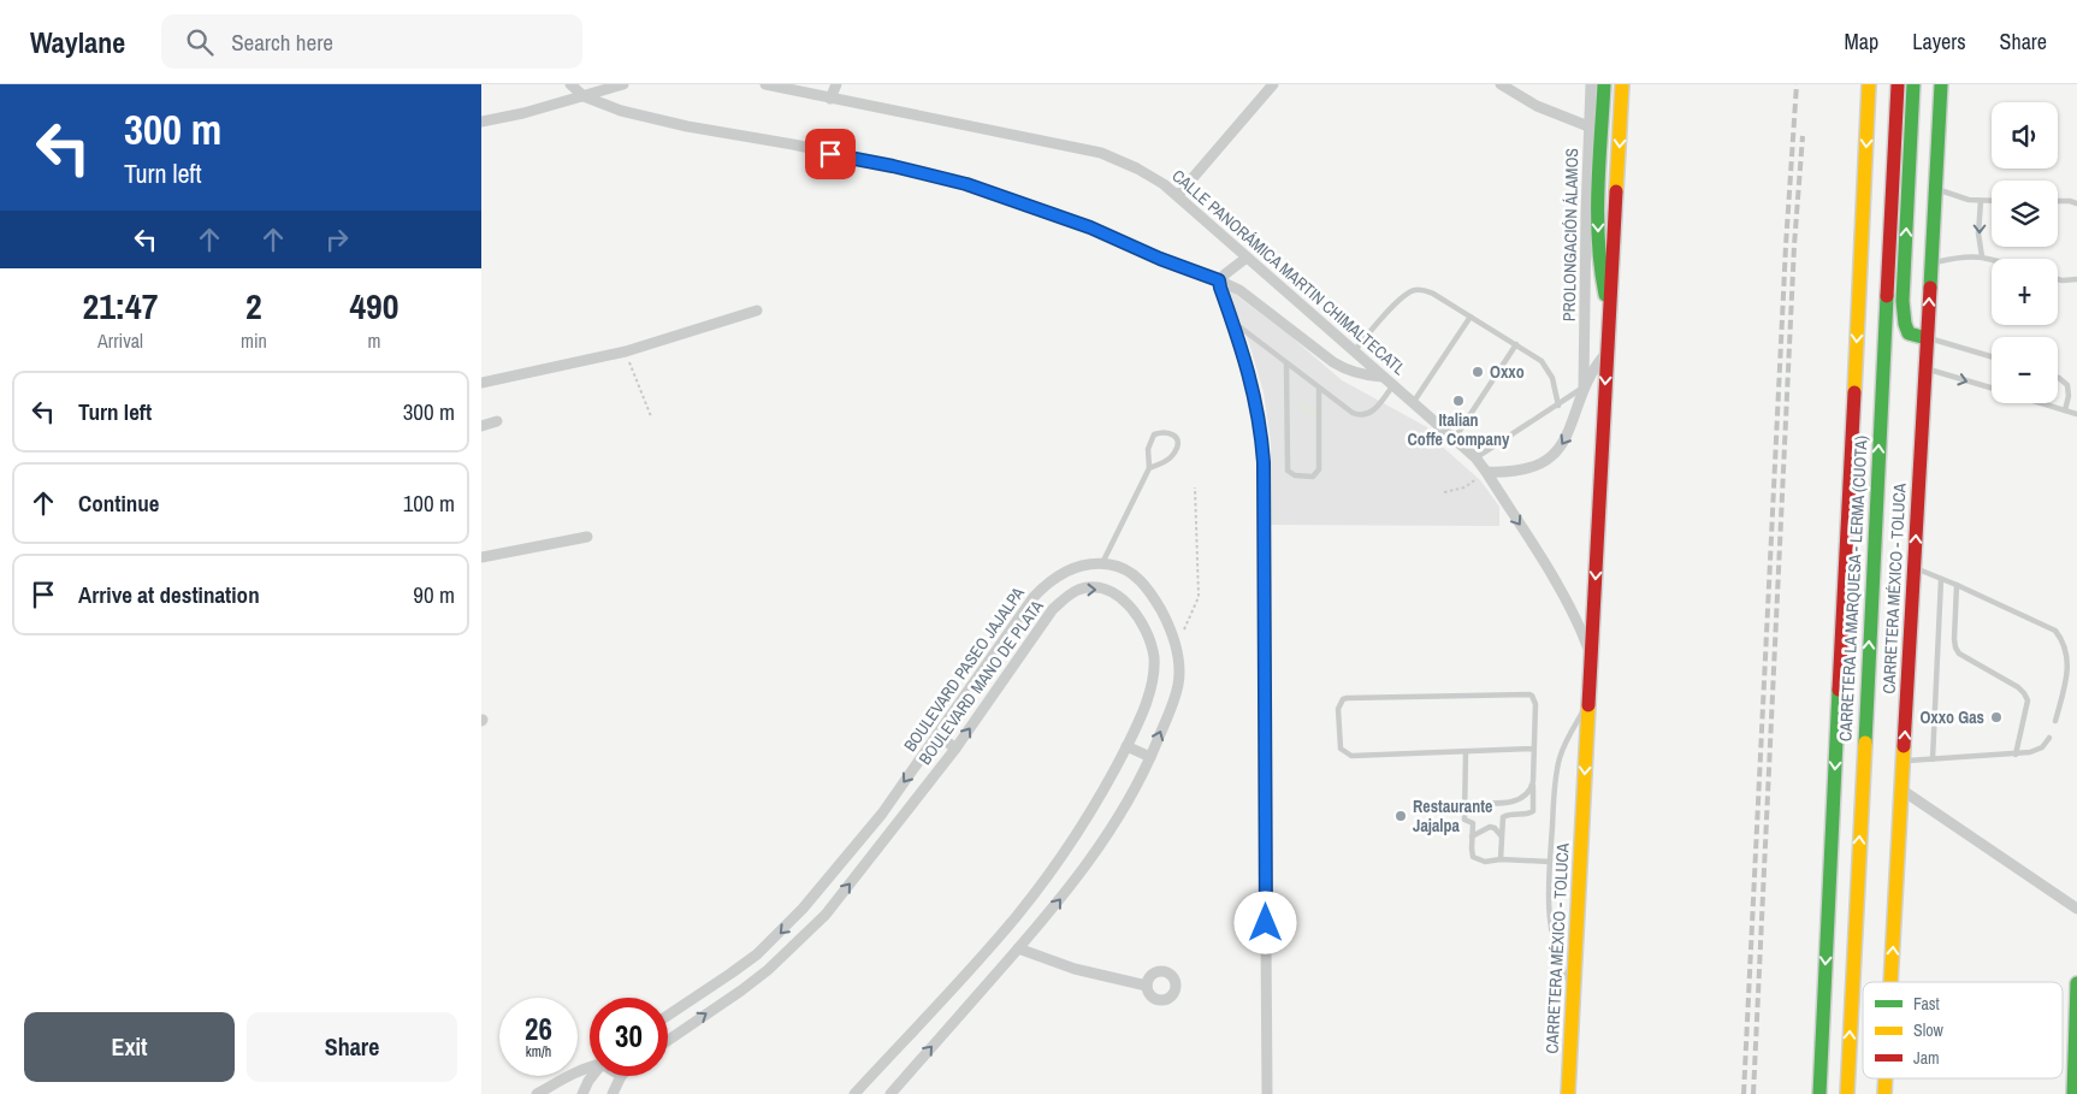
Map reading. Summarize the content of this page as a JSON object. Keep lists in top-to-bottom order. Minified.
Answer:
{"streets":{"main road":["CARRETERA LA MARQUESA - LERMA (CUOTA)","CARRETERA MÉXICO - TOLUCA"],"street":["PROLONGACIÓN ÁLAMOS","CALLE PANORÁMICA MARTIN CHIMALTECATL","BOULEVARD PASEO JAJALPA","BOULEVARD MANO DE PLATA"]},"crossings":[["PROLONGACIÓN ÁLAMOS","CALLE PANORÁMICA MARTIN CHIMALTECATL"],["PROLONGACIÓN ÁLAMOS","CARRETERA MÉXICO - TOLUCA"],["CALLE PANORÁMICA MARTIN CHIMALTECATL","CARRETERA MÉXICO - TOLUCA"]],"places":["Oxxo","Italian Coffe Company","Oxxo Gas","Restaurante Jajalpa"],"legend":["Fast","Slow","Jam"],"page":{"header":"Waylane","search":"Search here","nav":["Map","Layers","Share"],"turn":["300 m","Turn left"],"map_buttons":["+","−"],"eta":["21:47","Arrival","2","min","490","m"],"list":[{"name":"Turn left","value":"300 m"},{"name":"Continue","value":"100 m"},{"name":"Arrive at destination","value":"90 m"}],"speed":"26 km/h","limit":"30","buttons":["Exit","Share"]}}
